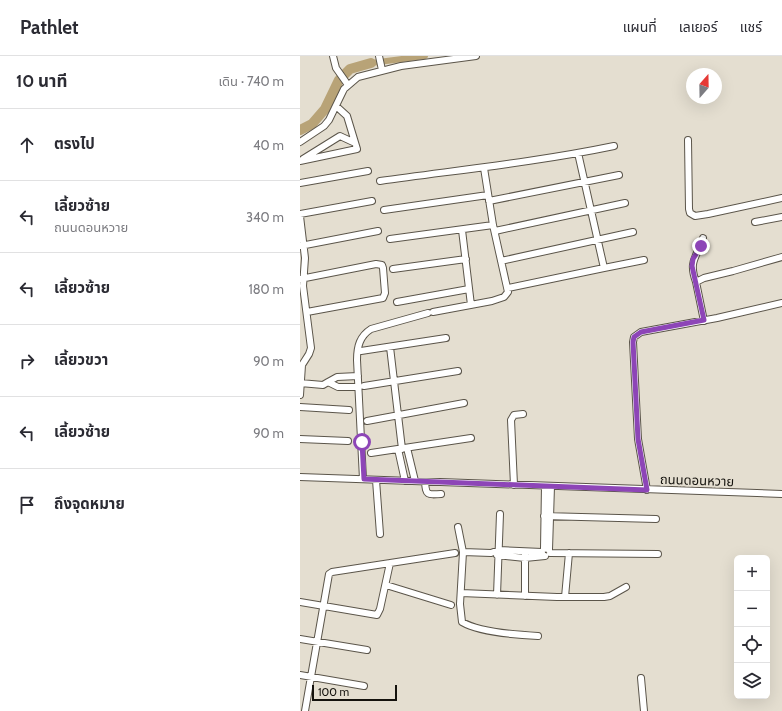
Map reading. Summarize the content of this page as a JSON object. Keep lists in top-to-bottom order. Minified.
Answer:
{"streets":{"street":["ถนนดอนหวาย"]},"scale_bar":"100 m","north":"top","page":{"header":"Pathlet","nav":["แผนที่","เลเยอร์","แชร์"],"heading":["10 นาที","เดิน · 740 m"],"list":[["ตรงไป","40 m"],["เลี้ยวซ้าย","ถนนดอนหวาย","340 m"],["เลี้ยวซ้าย","180 m"],["เลี้ยวขวา","90 m"],["เลี้ยวซ้าย","90 m"],"ถึงจุดหมาย"],"map_buttons":["+","−"],"scale":"100 m"}}
